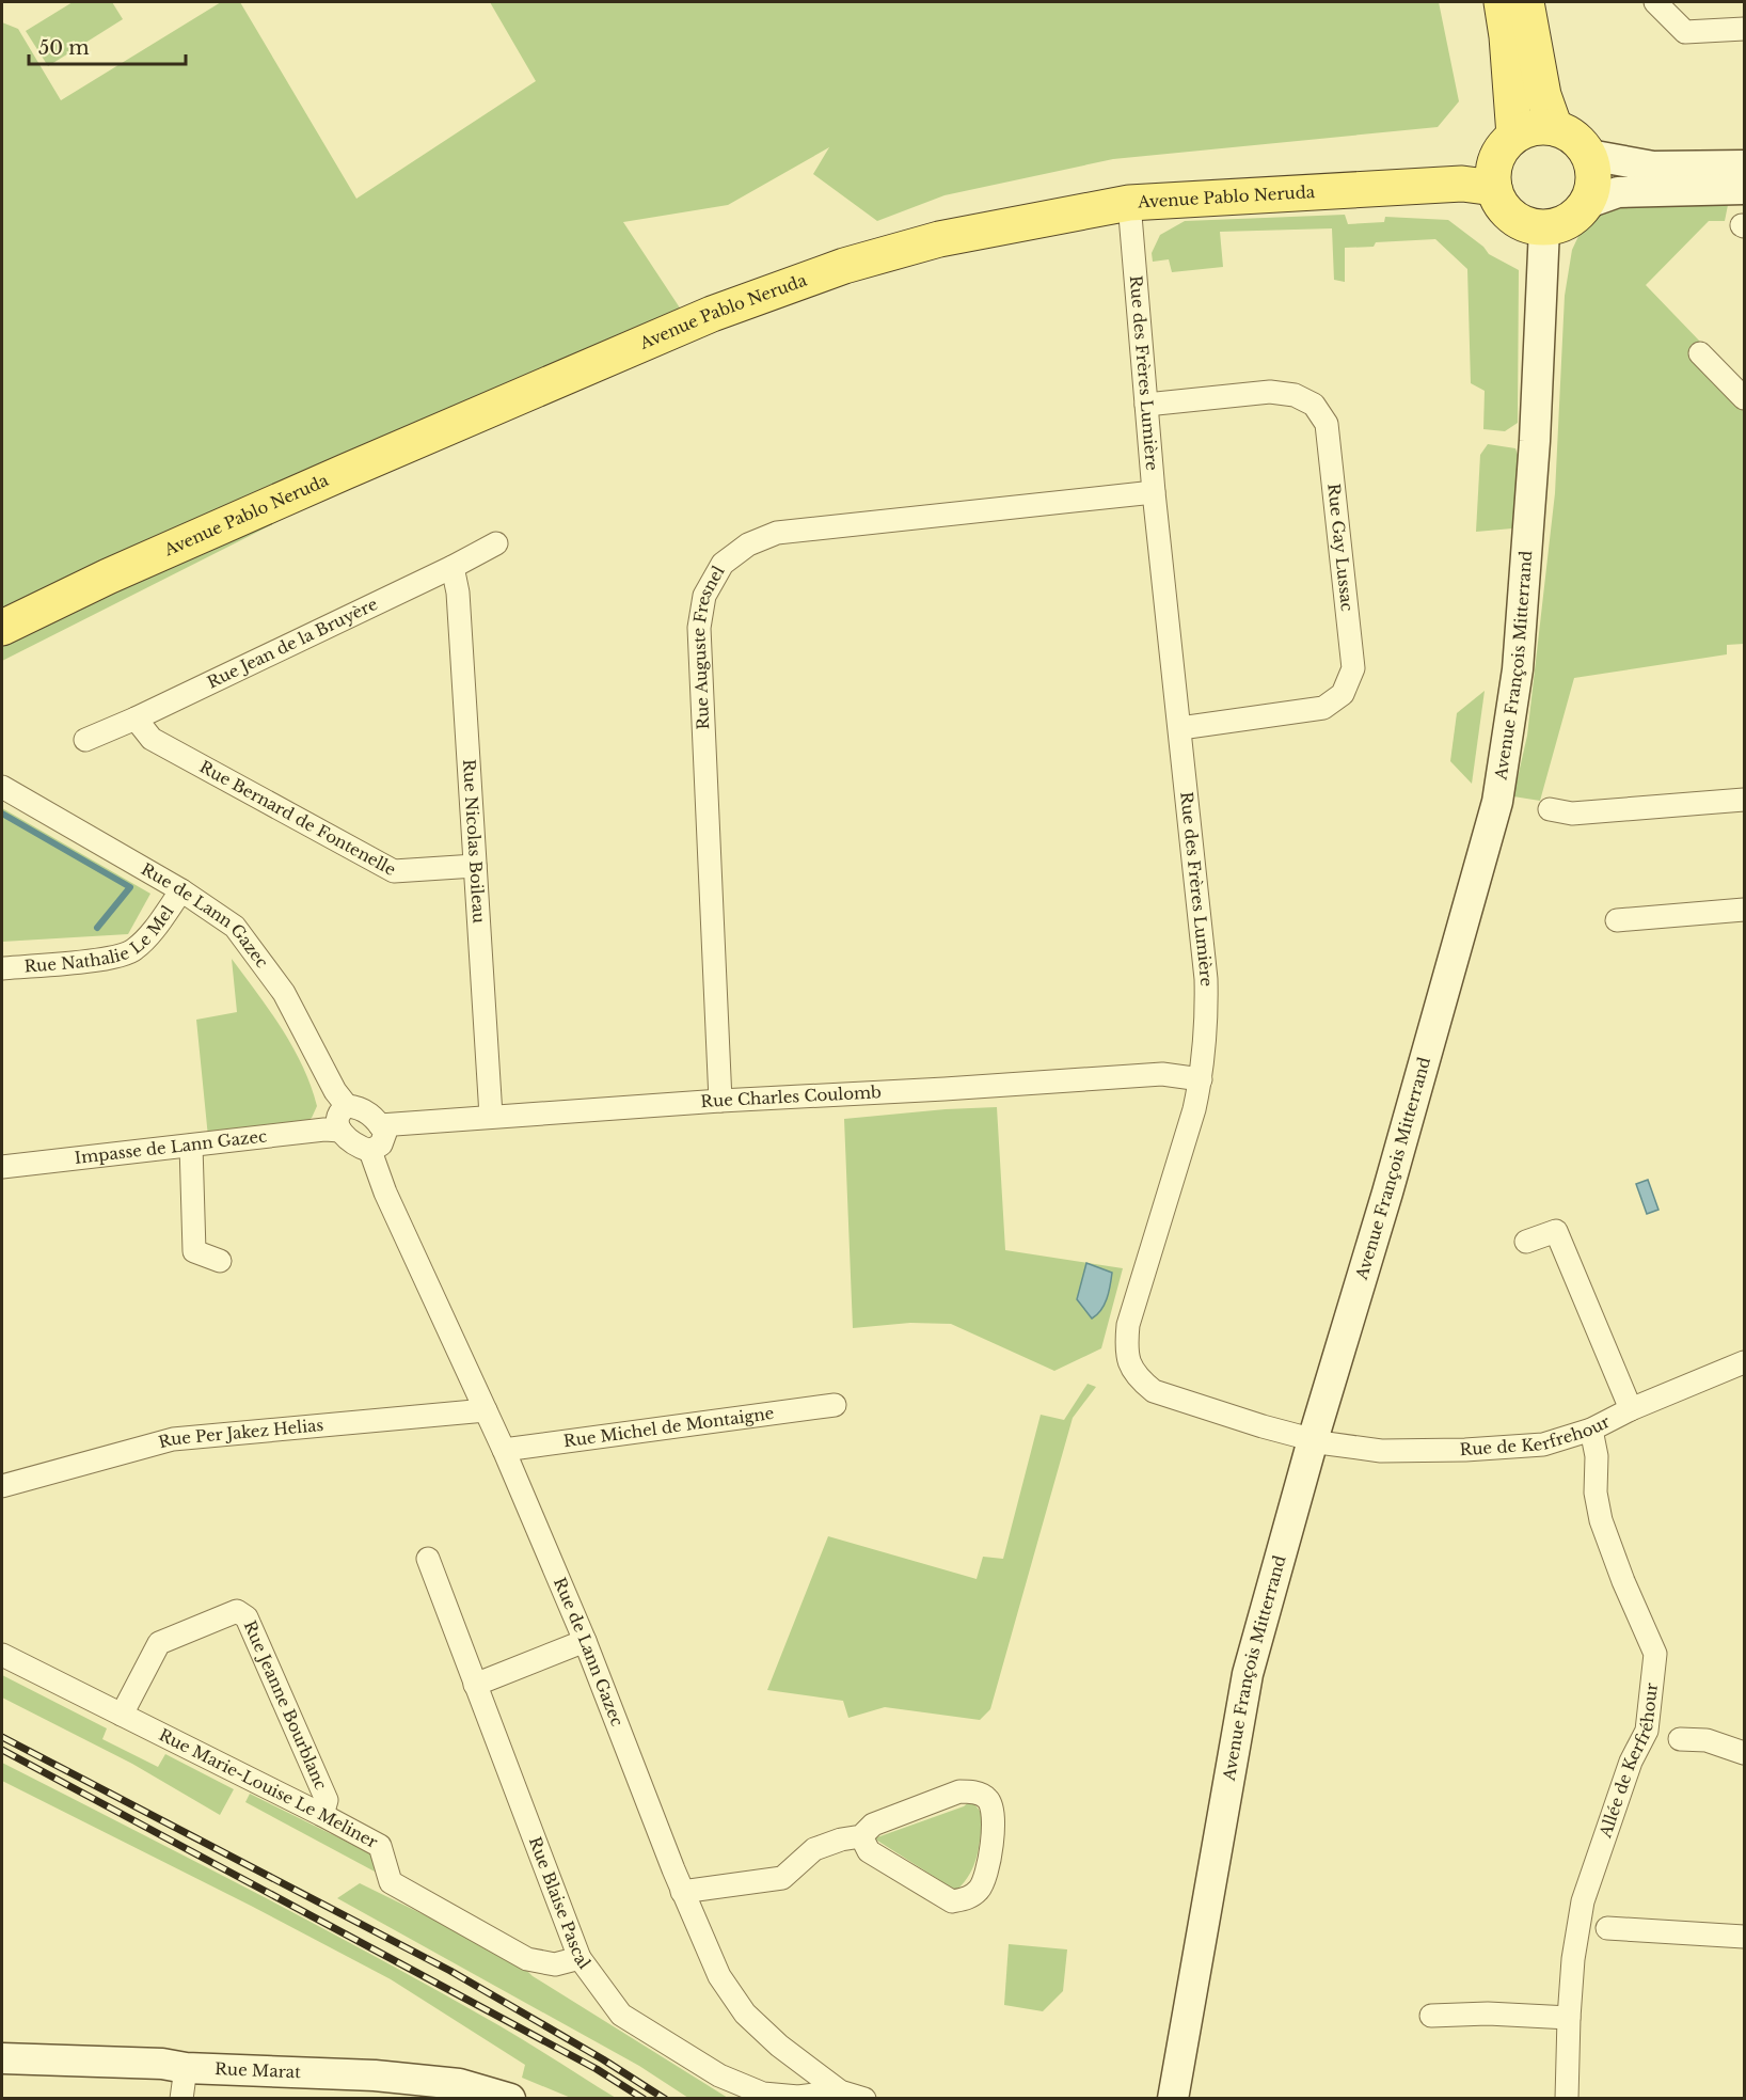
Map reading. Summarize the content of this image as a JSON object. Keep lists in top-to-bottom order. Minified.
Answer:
{"streets":{"main road":["Avenue Pablo Neruda","Avenue François Mitterrand","Rue Marat"],"street":["Rue des Frères Lumière","Rue Gay Lussac","Rue Jean de la Bruyère","Rue Auguste Fresnel","Rue Bernard de Fontenelle","Rue Nicolas Boileau","Rue de Lann Gazec","Rue Nathalie Le Mel","Rue Charles Coulomb","Impasse de Lann Gazec","Rue Michel de Montaigne","Rue de Kerfrehour","Rue Per Jakez Helias","Rue Jeanne Bourblanc","Allée de Kerfréhour","Rue Marie-Louise Le Meliner","Rue Blaise Pascal"]},"crossings":[["Avenue Pablo Neruda","Rue des Frères Lumière"],["Avenue Pablo Neruda","Avenue François Mitterrand"],["Rue des Frères Lumière","Rue Gay Lussac"],["Rue des Frères Lumière","Rue Auguste Fresnel"],["Rue des Frères Lumière","Avenue François Mitterrand"],["Rue des Frères Lumière","Rue Charles Coulomb"],["Rue des Frères Lumière","Rue de Kerfrehour"],["Rue Jean de la Bruyère","Rue Bernard de Fontenelle"],["Rue Jean de la Bruyère","Rue Nicolas Boileau"],["Rue Auguste Fresnel","Rue Charles Coulomb"],["Avenue François Mitterrand","Rue de Kerfrehour"],["Rue Bernard de Fontenelle","Rue Nicolas Boileau"],["Rue Nicolas Boileau","Rue Charles Coulomb"],["Rue de Lann Gazec","Rue Nathalie Le Mel"],["Rue de Lann Gazec","Rue Charles Coulomb"],["Rue de Lann Gazec","Impasse de Lann Gazec"],["Rue de Lann Gazec","Rue Michel de Montaigne"],["Rue de Lann Gazec","Rue Per Jakez Helias"],["Rue de Lann Gazec","Rue Blaise Pascal"],["Rue Charles Coulomb","Impasse de Lann Gazec"],["Rue de Kerfrehour","Allée de Kerfréhour"],["Rue Jeanne Bourblanc","Rue Marie-Louise Le Meliner"],["Rue Marie-Louise Le Meliner","Rue Blaise Pascal"]],"scale_bar":"50 m"}
